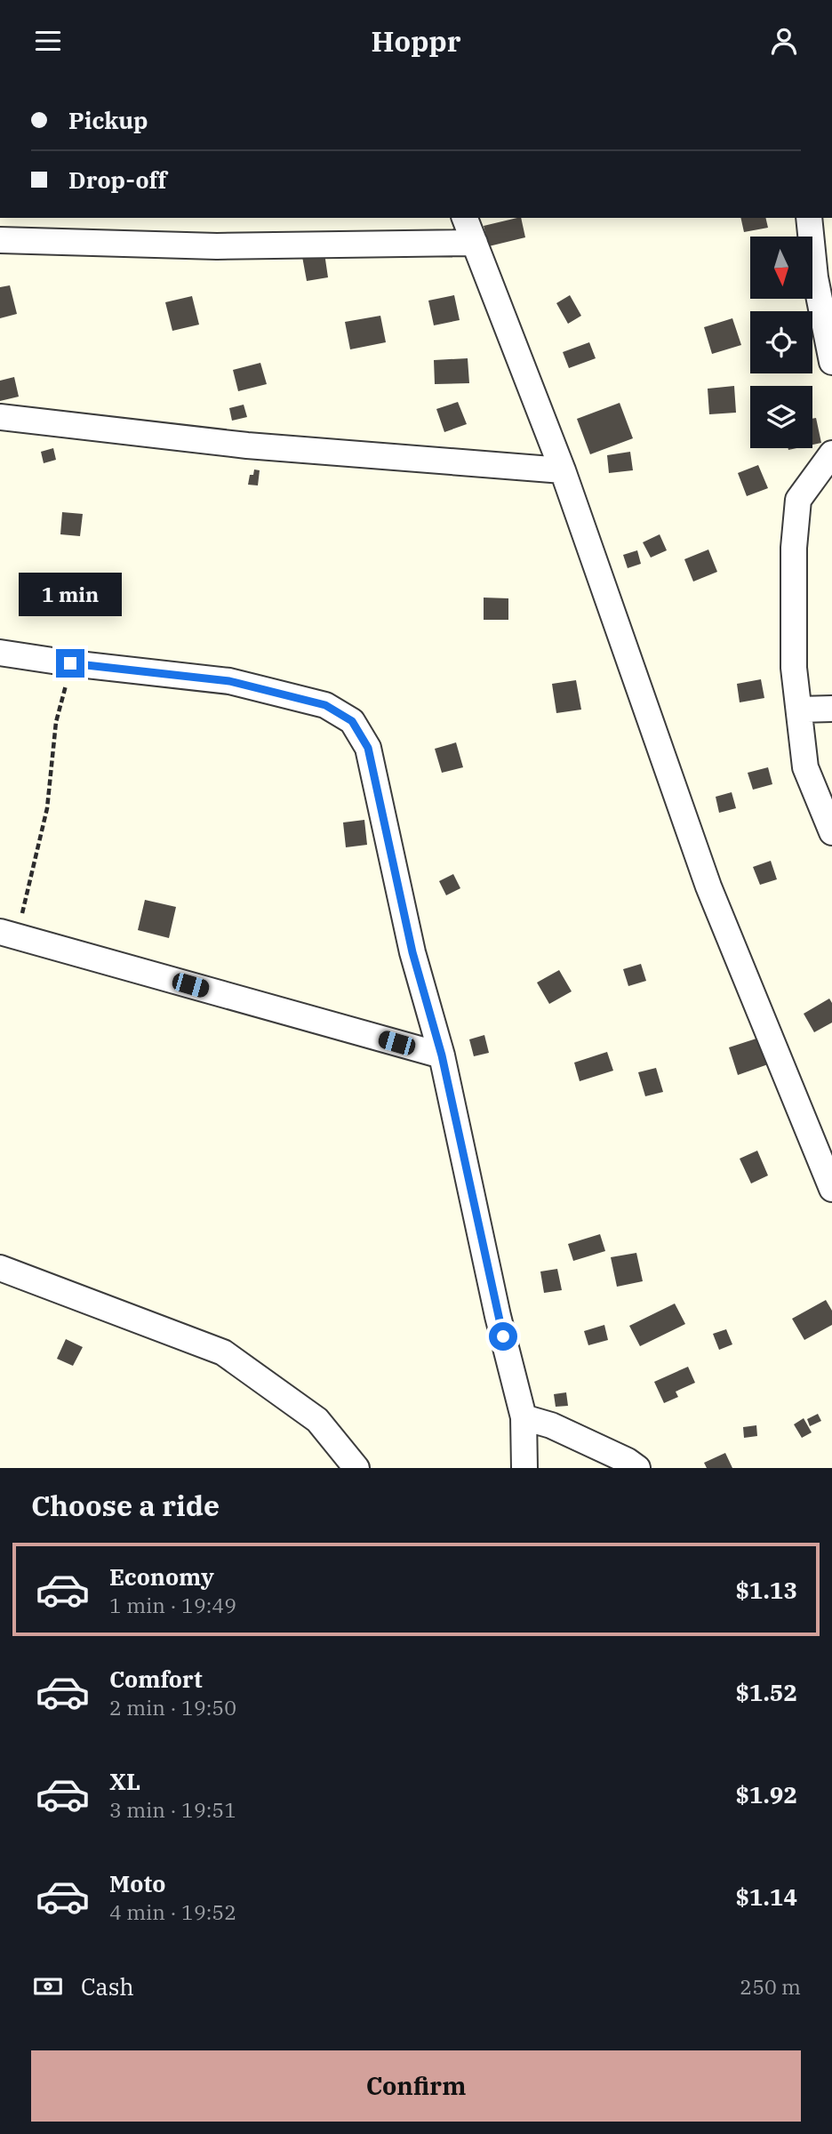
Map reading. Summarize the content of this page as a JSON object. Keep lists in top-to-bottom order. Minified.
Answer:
{"north":"bottom","page":{"header":"Hoppr","banner":["Pickup","Drop-off"],"bubble":"1 min","heading":"Choose a ride","list":[{"name":"Economy","note":"1 min · 19:49","value":"$1.13"},{"name":"Comfort","note":"2 min · 19:50","value":"$1.52"},{"name":"XL","note":"3 min · 19:51","value":"$1.92"},{"name":"Moto","note":"4 min · 19:52","value":"$1.14"}],"pay":["Cash","250 m"],"buttons":"Confirm"}}
